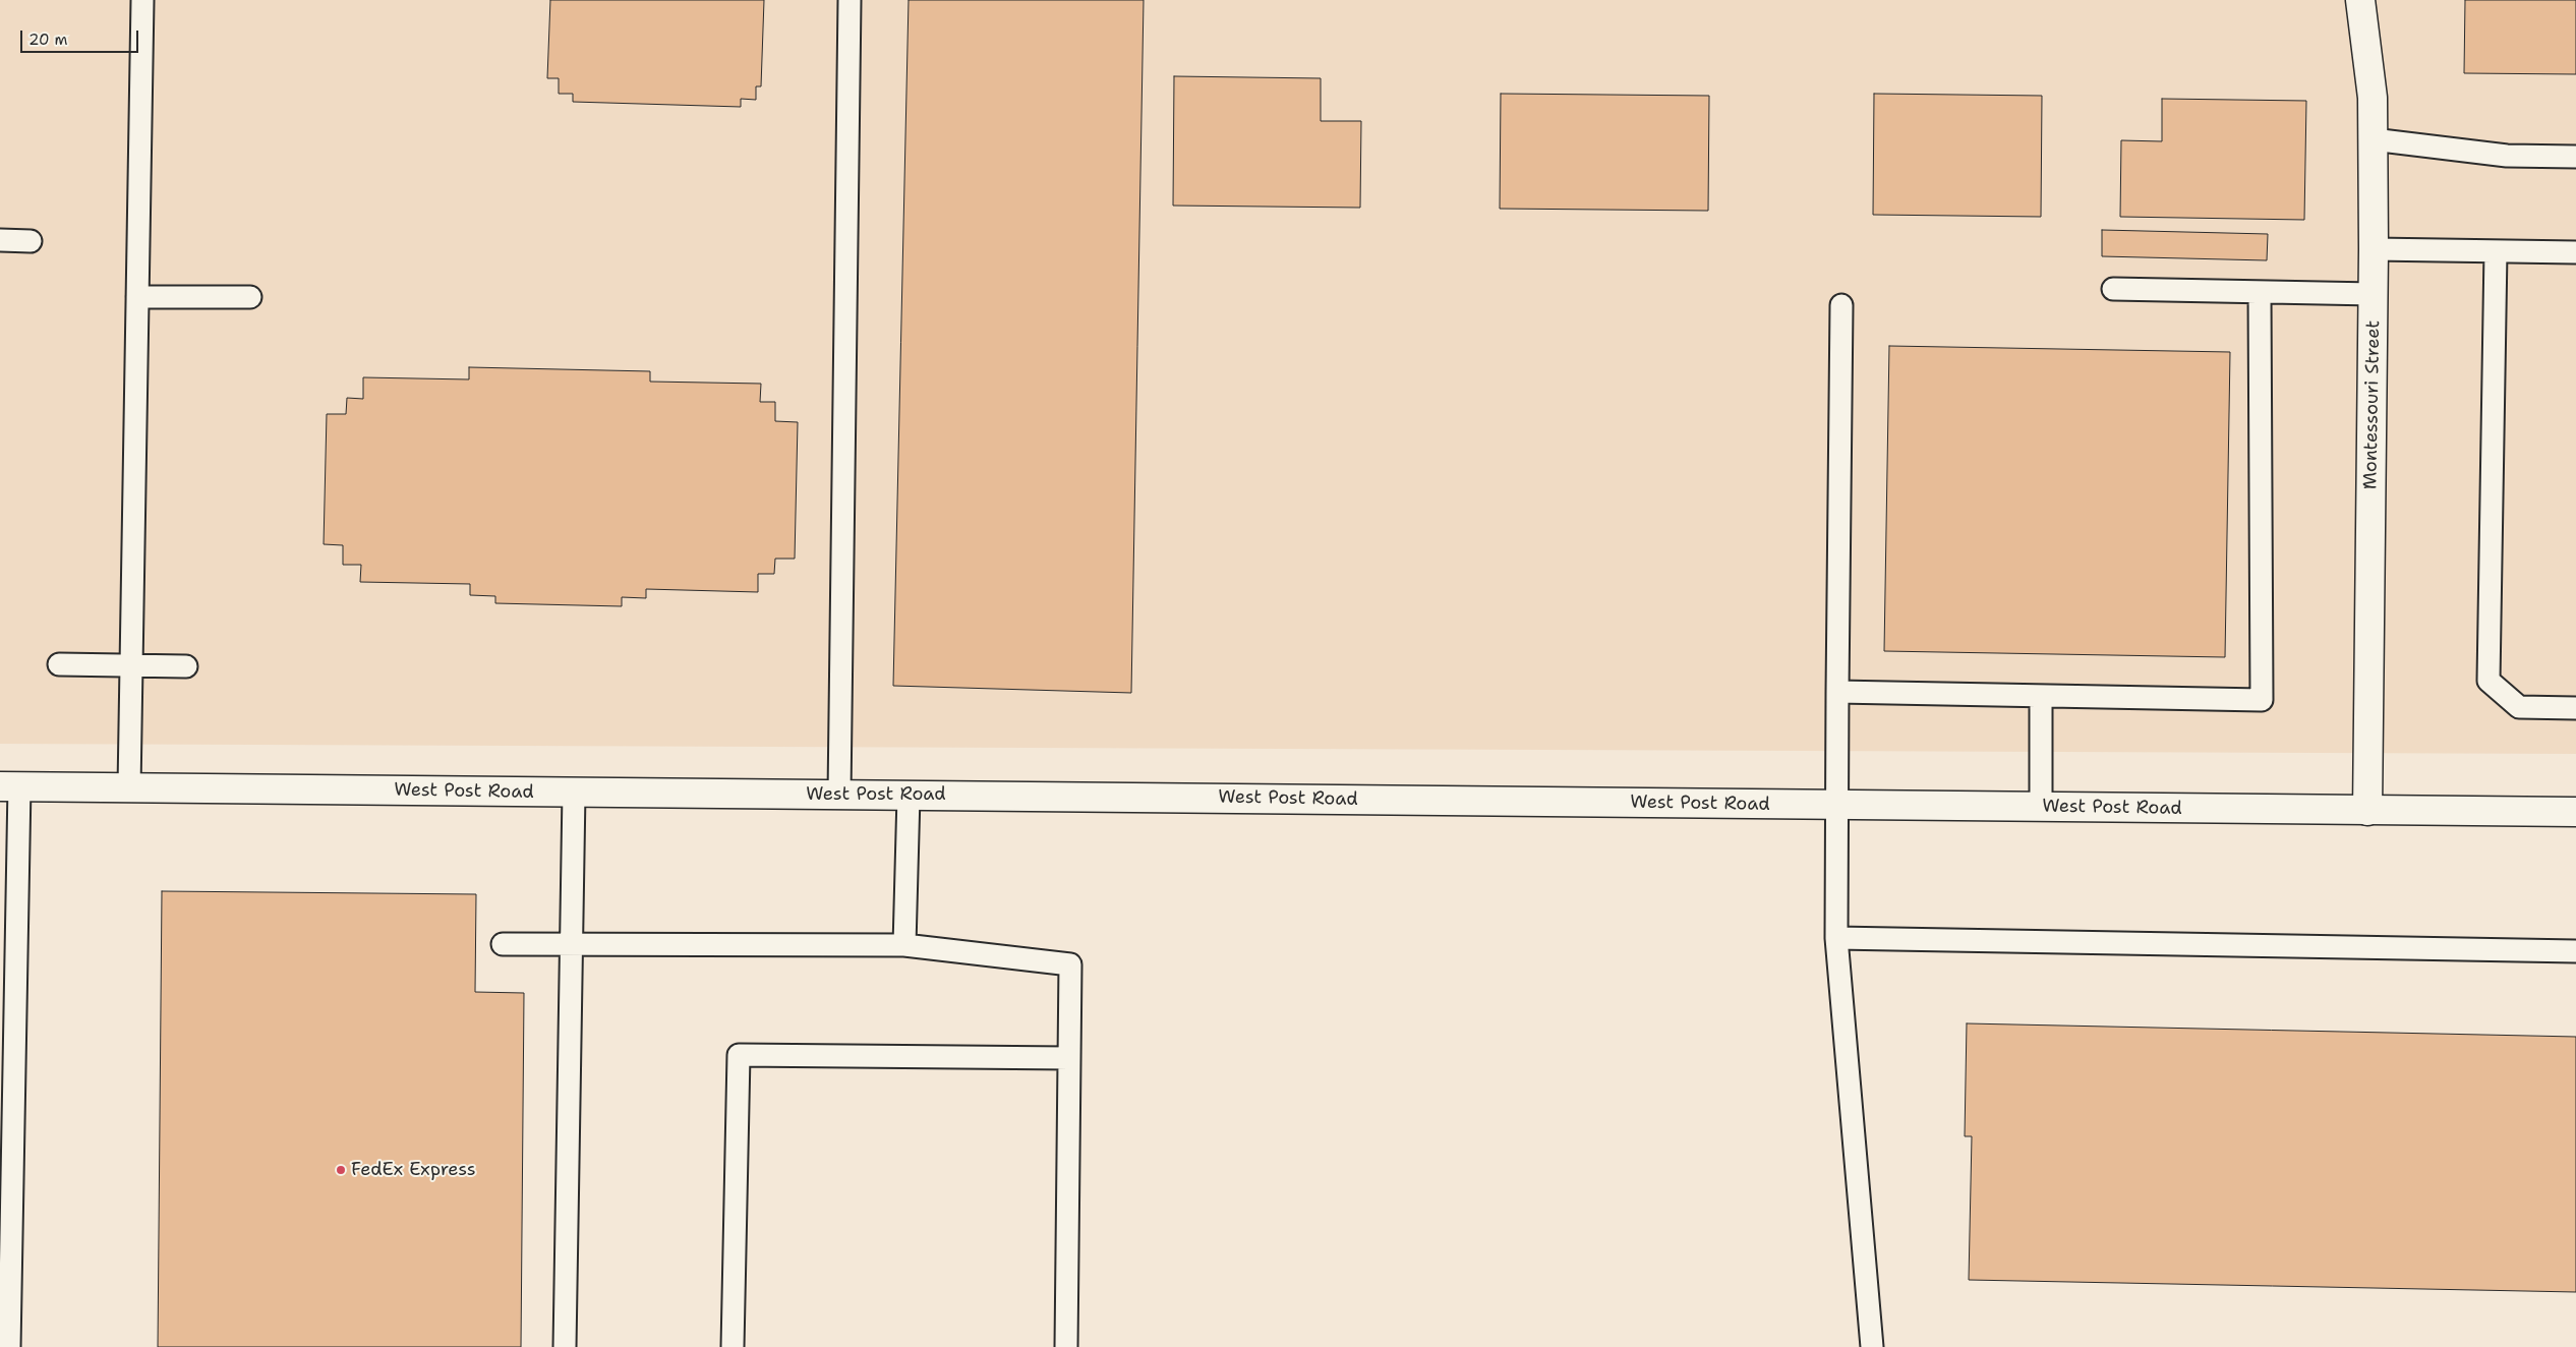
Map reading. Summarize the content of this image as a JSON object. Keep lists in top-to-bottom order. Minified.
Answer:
{"streets":{"street":["Montessouri Street","West Post Road"]},"crossings":[["Montessouri Street","West Post Road"]],"places":["FedEx Express"],"scale_bar":"20 m"}
